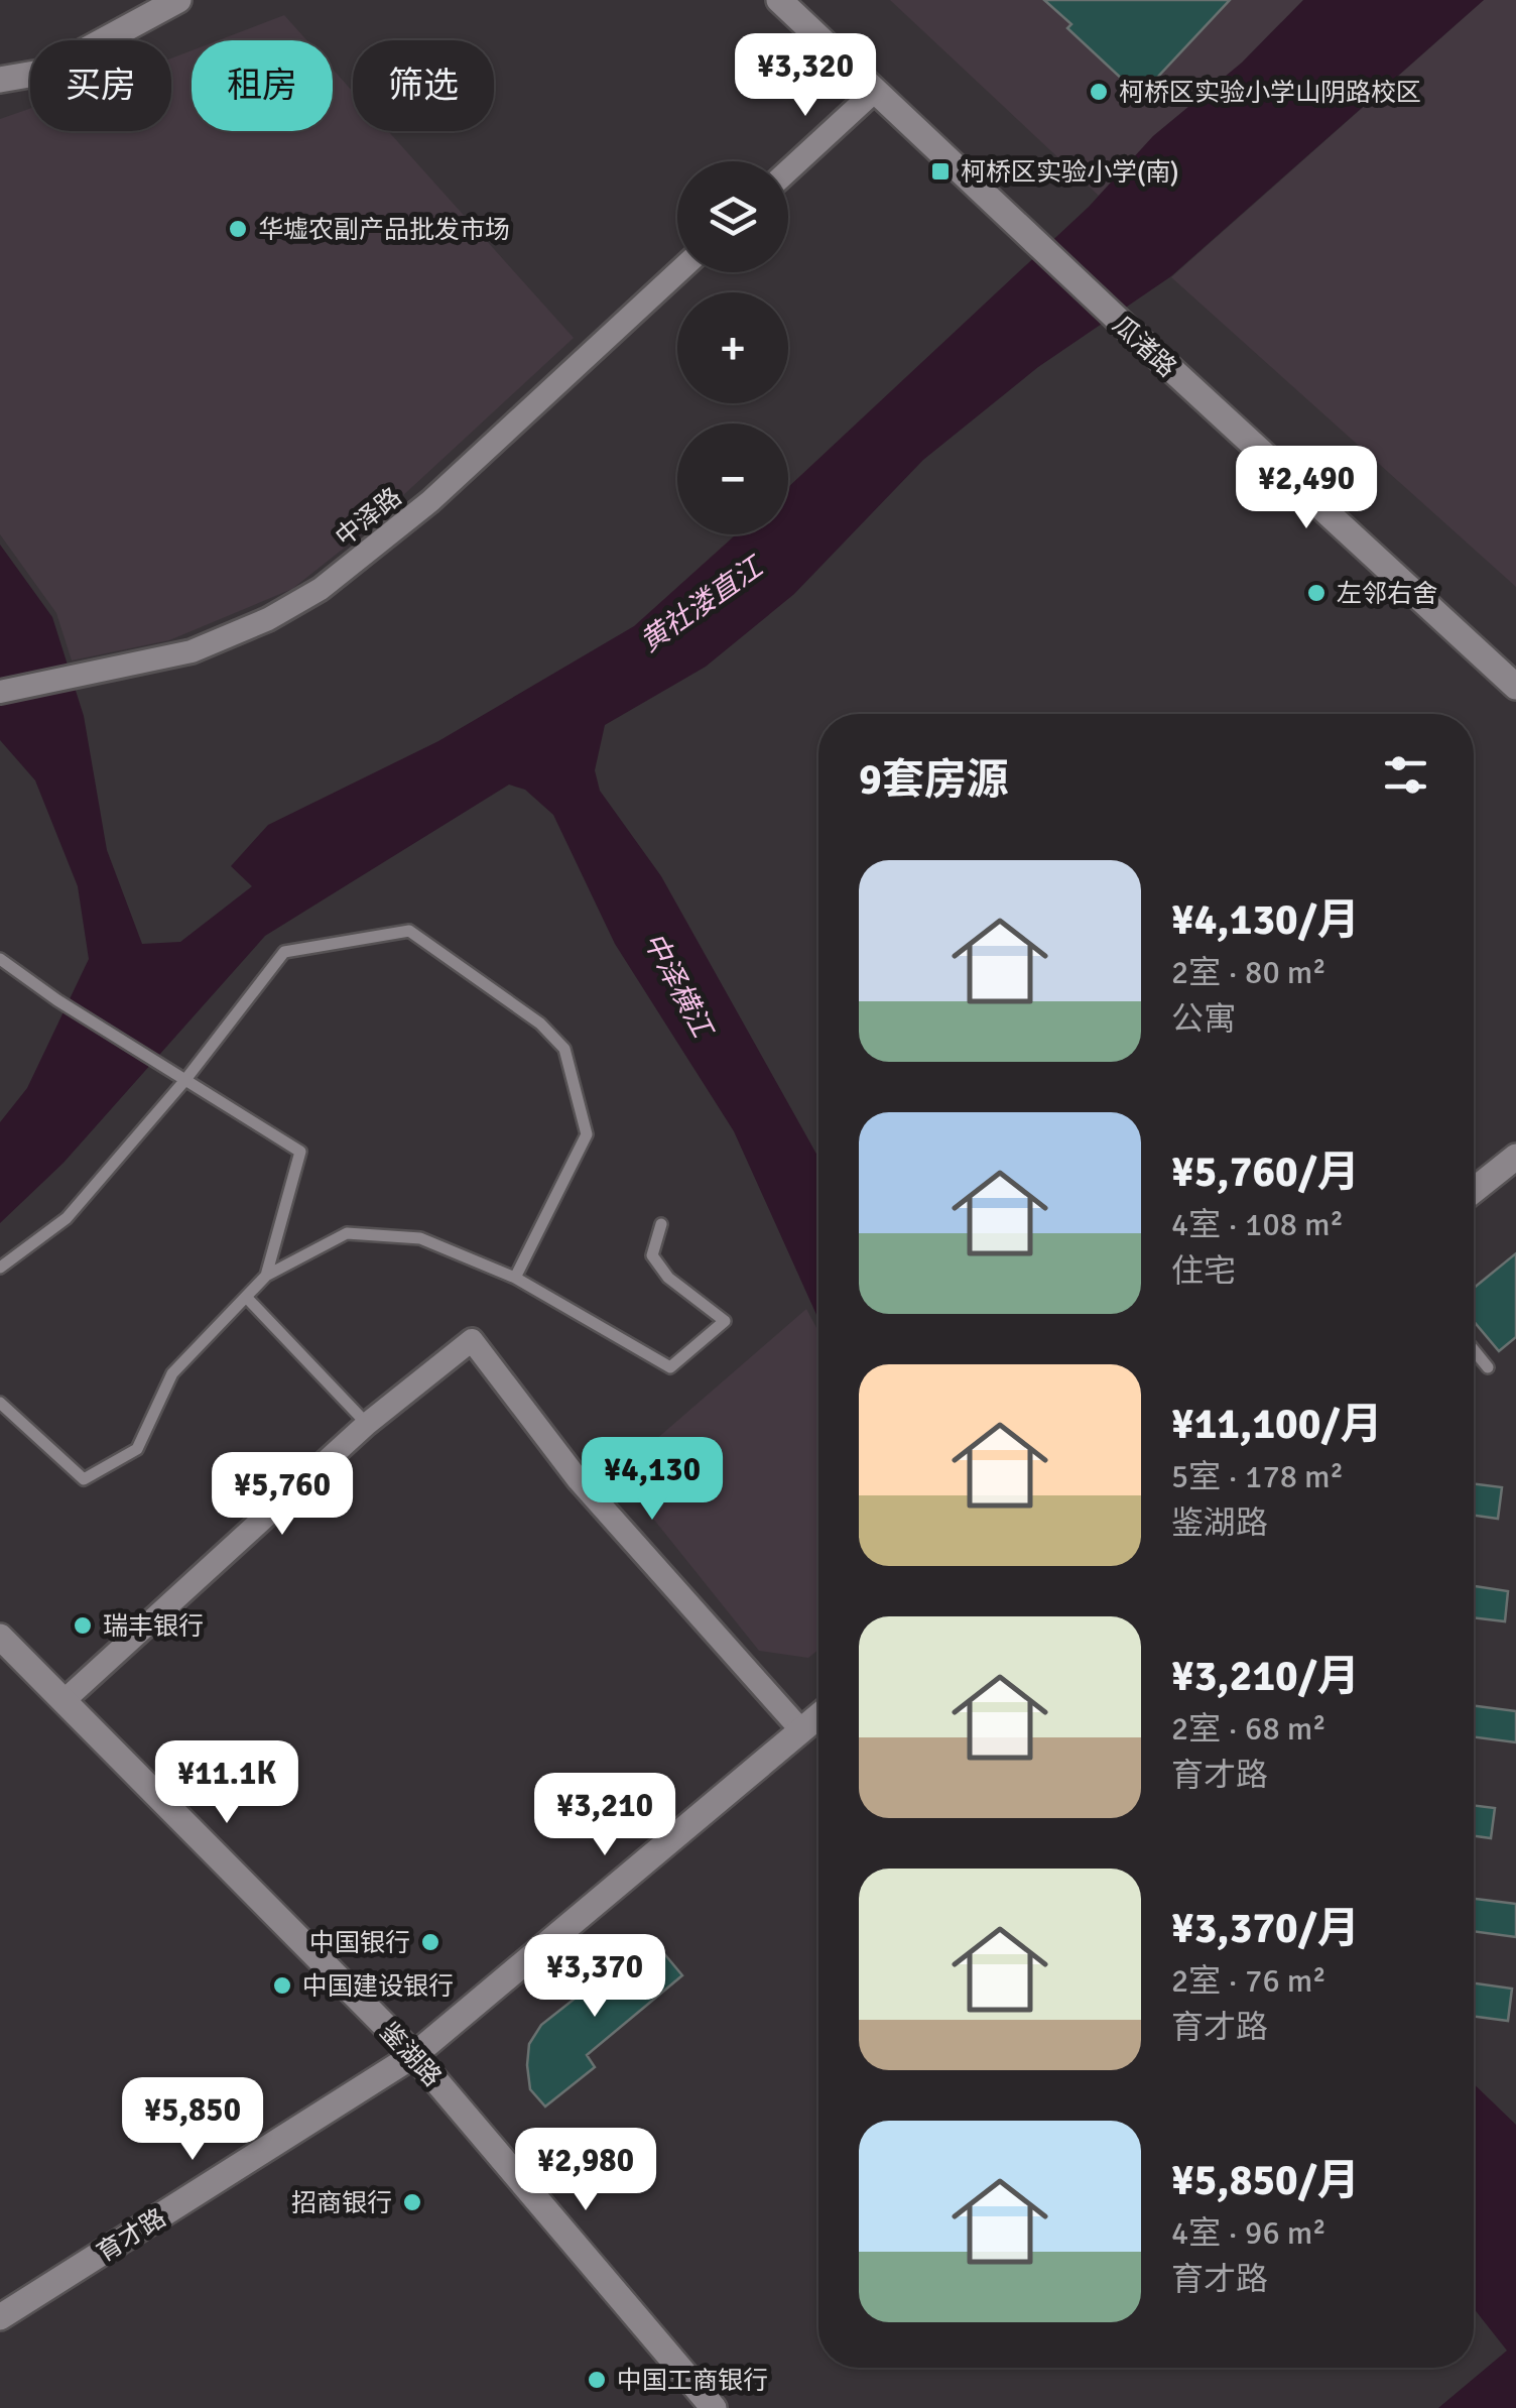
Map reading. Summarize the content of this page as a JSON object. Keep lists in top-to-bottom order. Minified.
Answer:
{"streets":{"street":["瓜渚路","中泽路","鉴湖路","育才路"]},"crossings":[["鉴湖路","育才路"]],"water":["黄社溇直江","中泽横江"],"places":{"other":["柯桥区实验小学山阴路校区","华墟农副产品批发市场","左邻右舍","瑞丰银行","中国银行","中国建设银行","招商银行","中国工商银行"],"transit":["柯桥区实验小学(南)"]},"page":{"price":["¥3,320","¥2,490","¥4,130","¥5,760","¥11.1K","¥3,210","¥3,370","¥5,850","¥2,980"],"chip":["买房","租房","筛选"],"map_buttons":["+","−"],"heading":"9套房源","list":[{"name":"¥4,130/月","note":"2室 · 80 m² · 公寓"},{"name":"¥5,760/月","note":"4室 · 108 m² · 住宅"},{"name":"¥11,100/月","note":"5室 · 178 m² · 鉴湖路"},{"name":"¥3,210/月","note":"2室 · 68 m² · 育才路"},{"name":"¥3,370/月","note":"2室 · 76 m² · 育才路"},{"name":"¥5,850/月","note":"4室 · 96 m² · 育才路"}]}}
